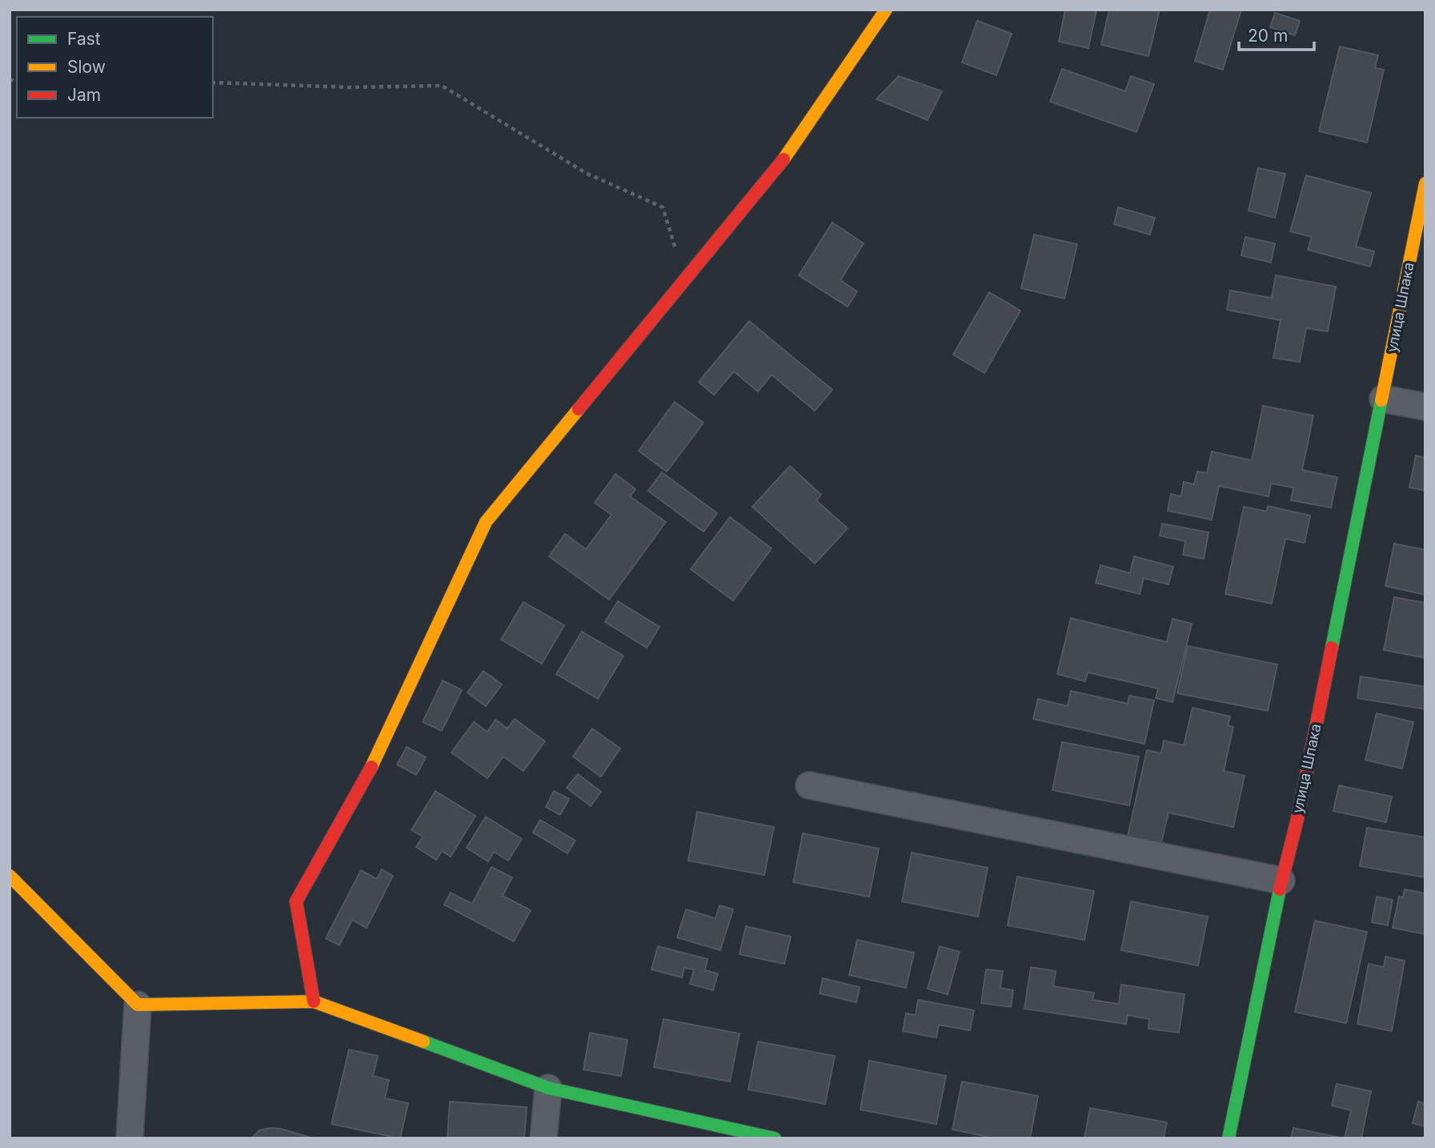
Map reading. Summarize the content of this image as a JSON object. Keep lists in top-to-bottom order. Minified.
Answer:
{"streets":{"street":["улица Шпака"]},"legend":["Fast","Slow","Jam"],"scale_bar":"20 m"}
